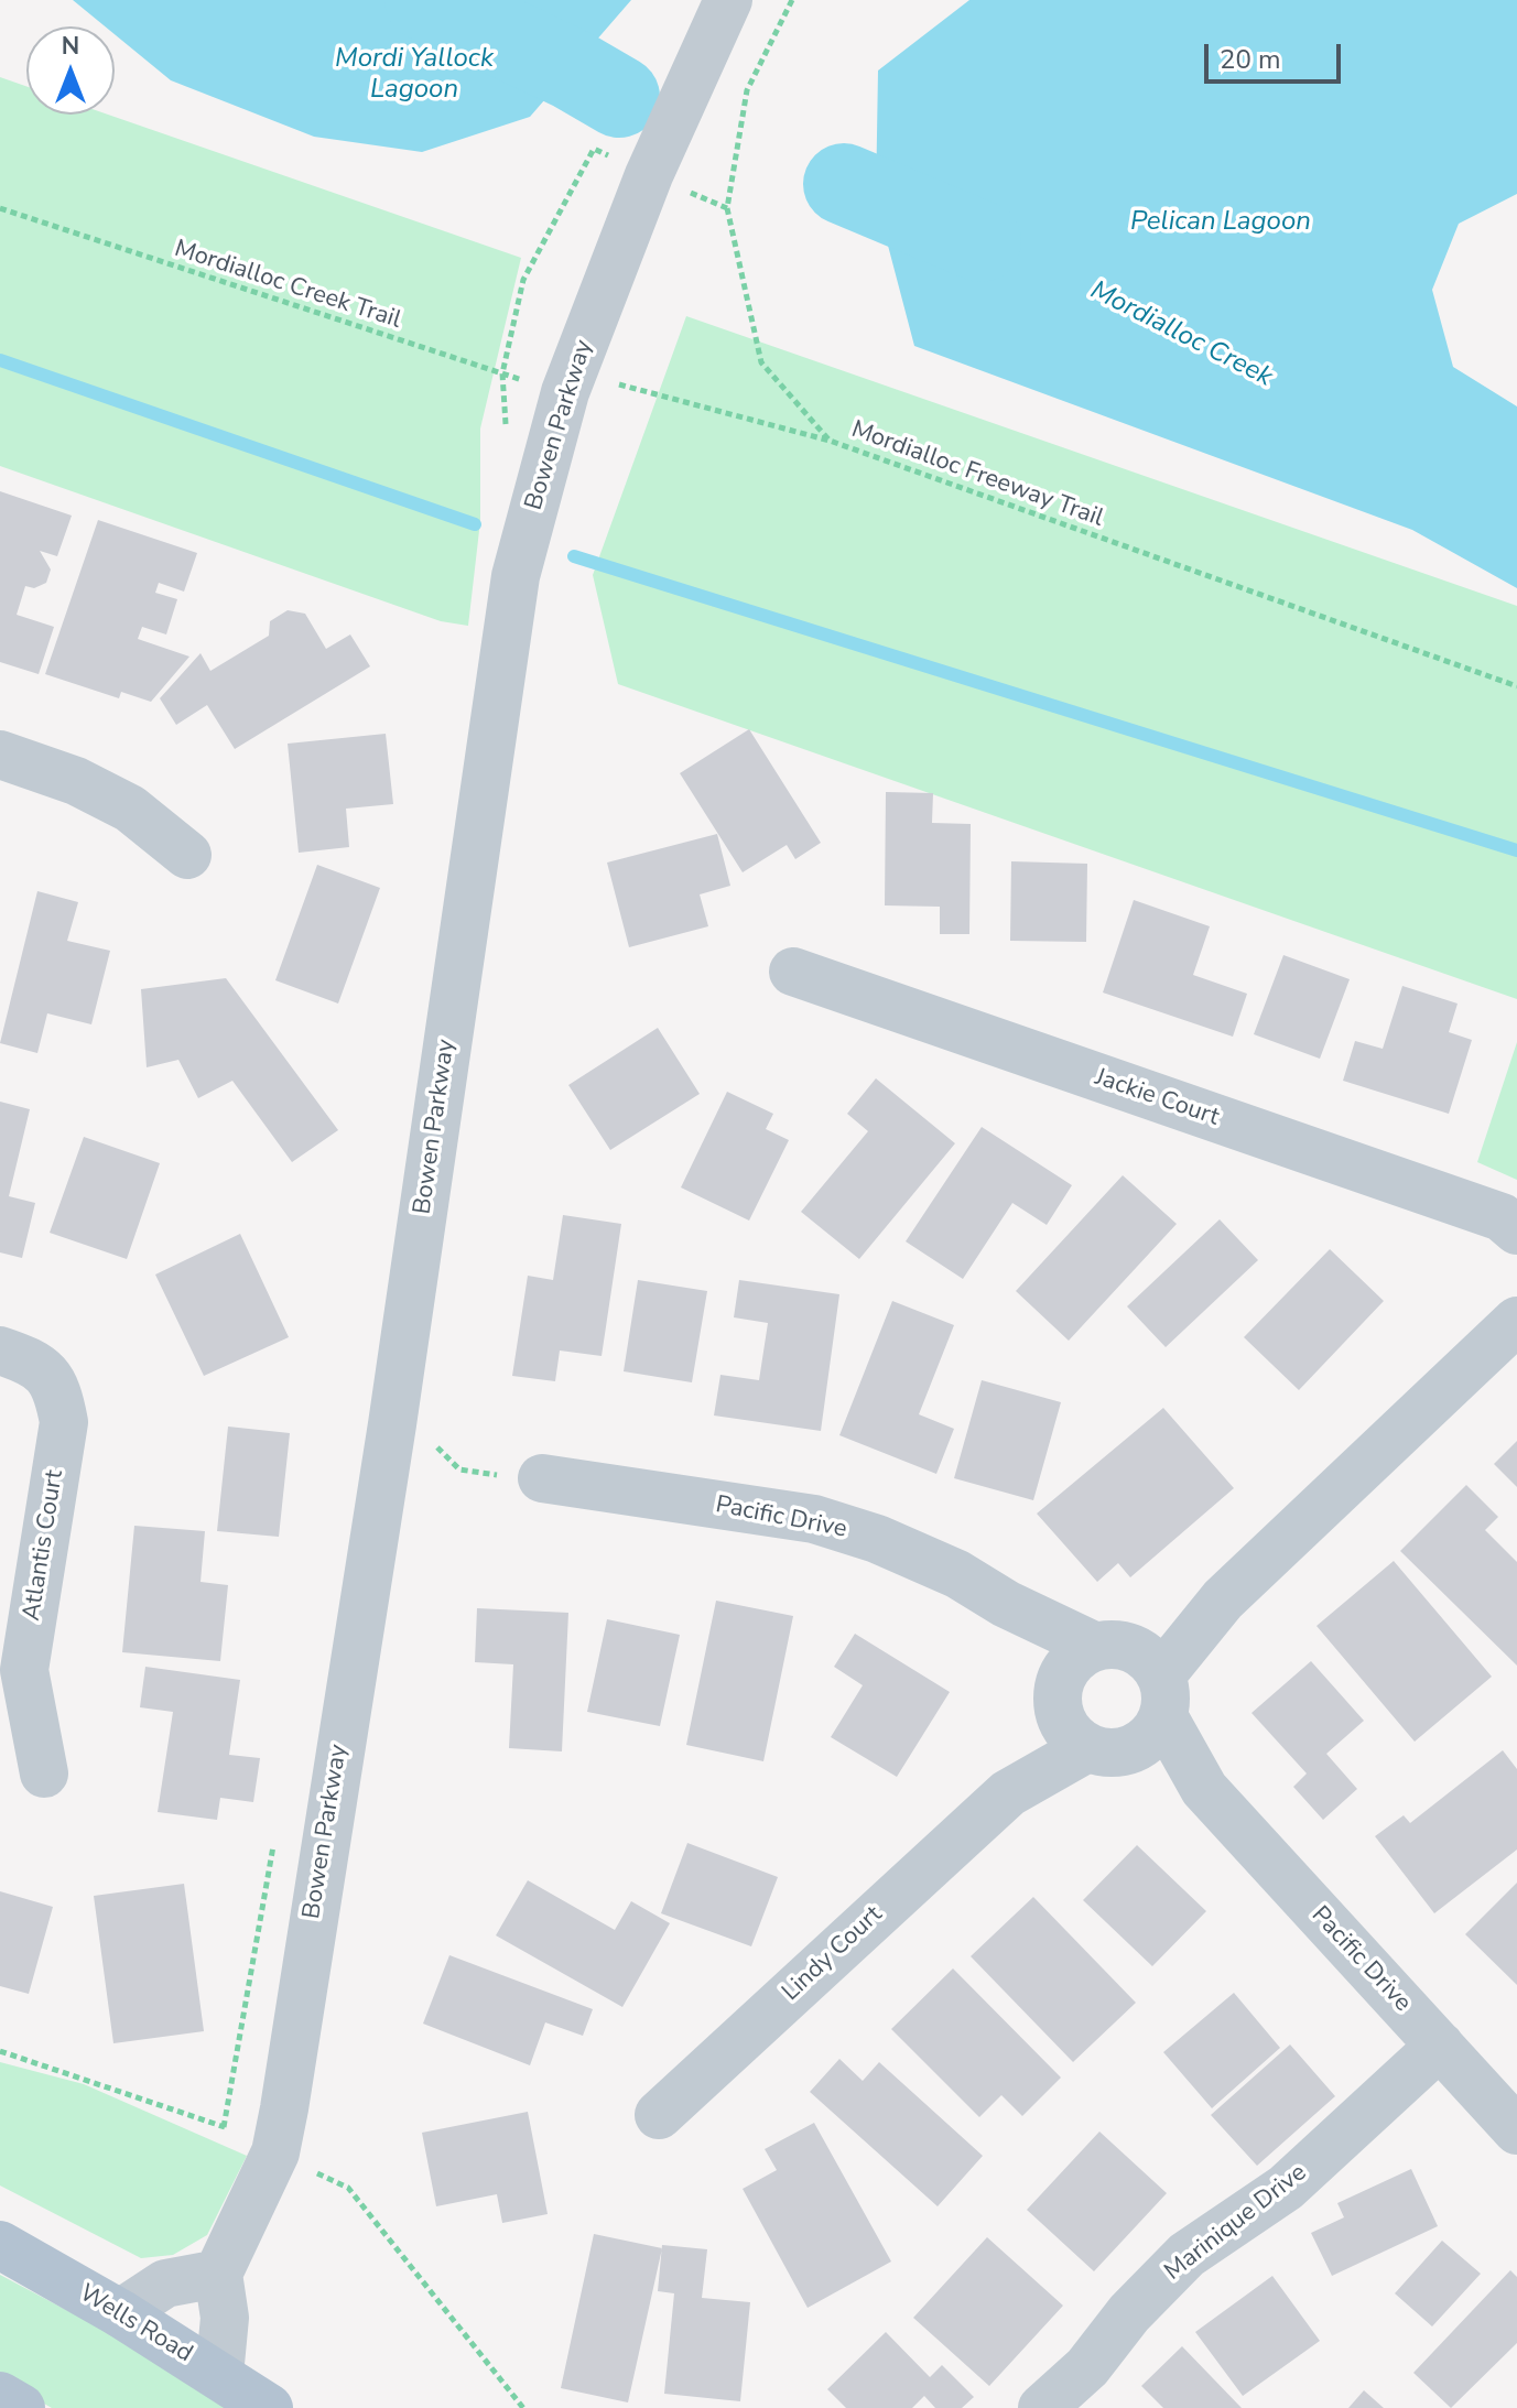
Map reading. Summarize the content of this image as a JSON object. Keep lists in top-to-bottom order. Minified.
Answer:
{"streets":{"main road":["Wells Road"],"street":["Bowen Parkway","Jackie Court","Pacific Drive","Atlantis Court","Lindy Court","Marinique Drive"],"path":["Mordialloc Creek Trail","Mordialloc Freeway Trail"]},"crossings":[["Mordialloc Creek Trail","Bowen Parkway"],["Pacific Drive","Lindy Court"],["Pacific Drive","Marinique Drive"]],"water":["Mordi Yallock Lagoon","Pelican Lagoon","Mordialloc Creek"],"scale_bar":"20 m","north":"top"}
